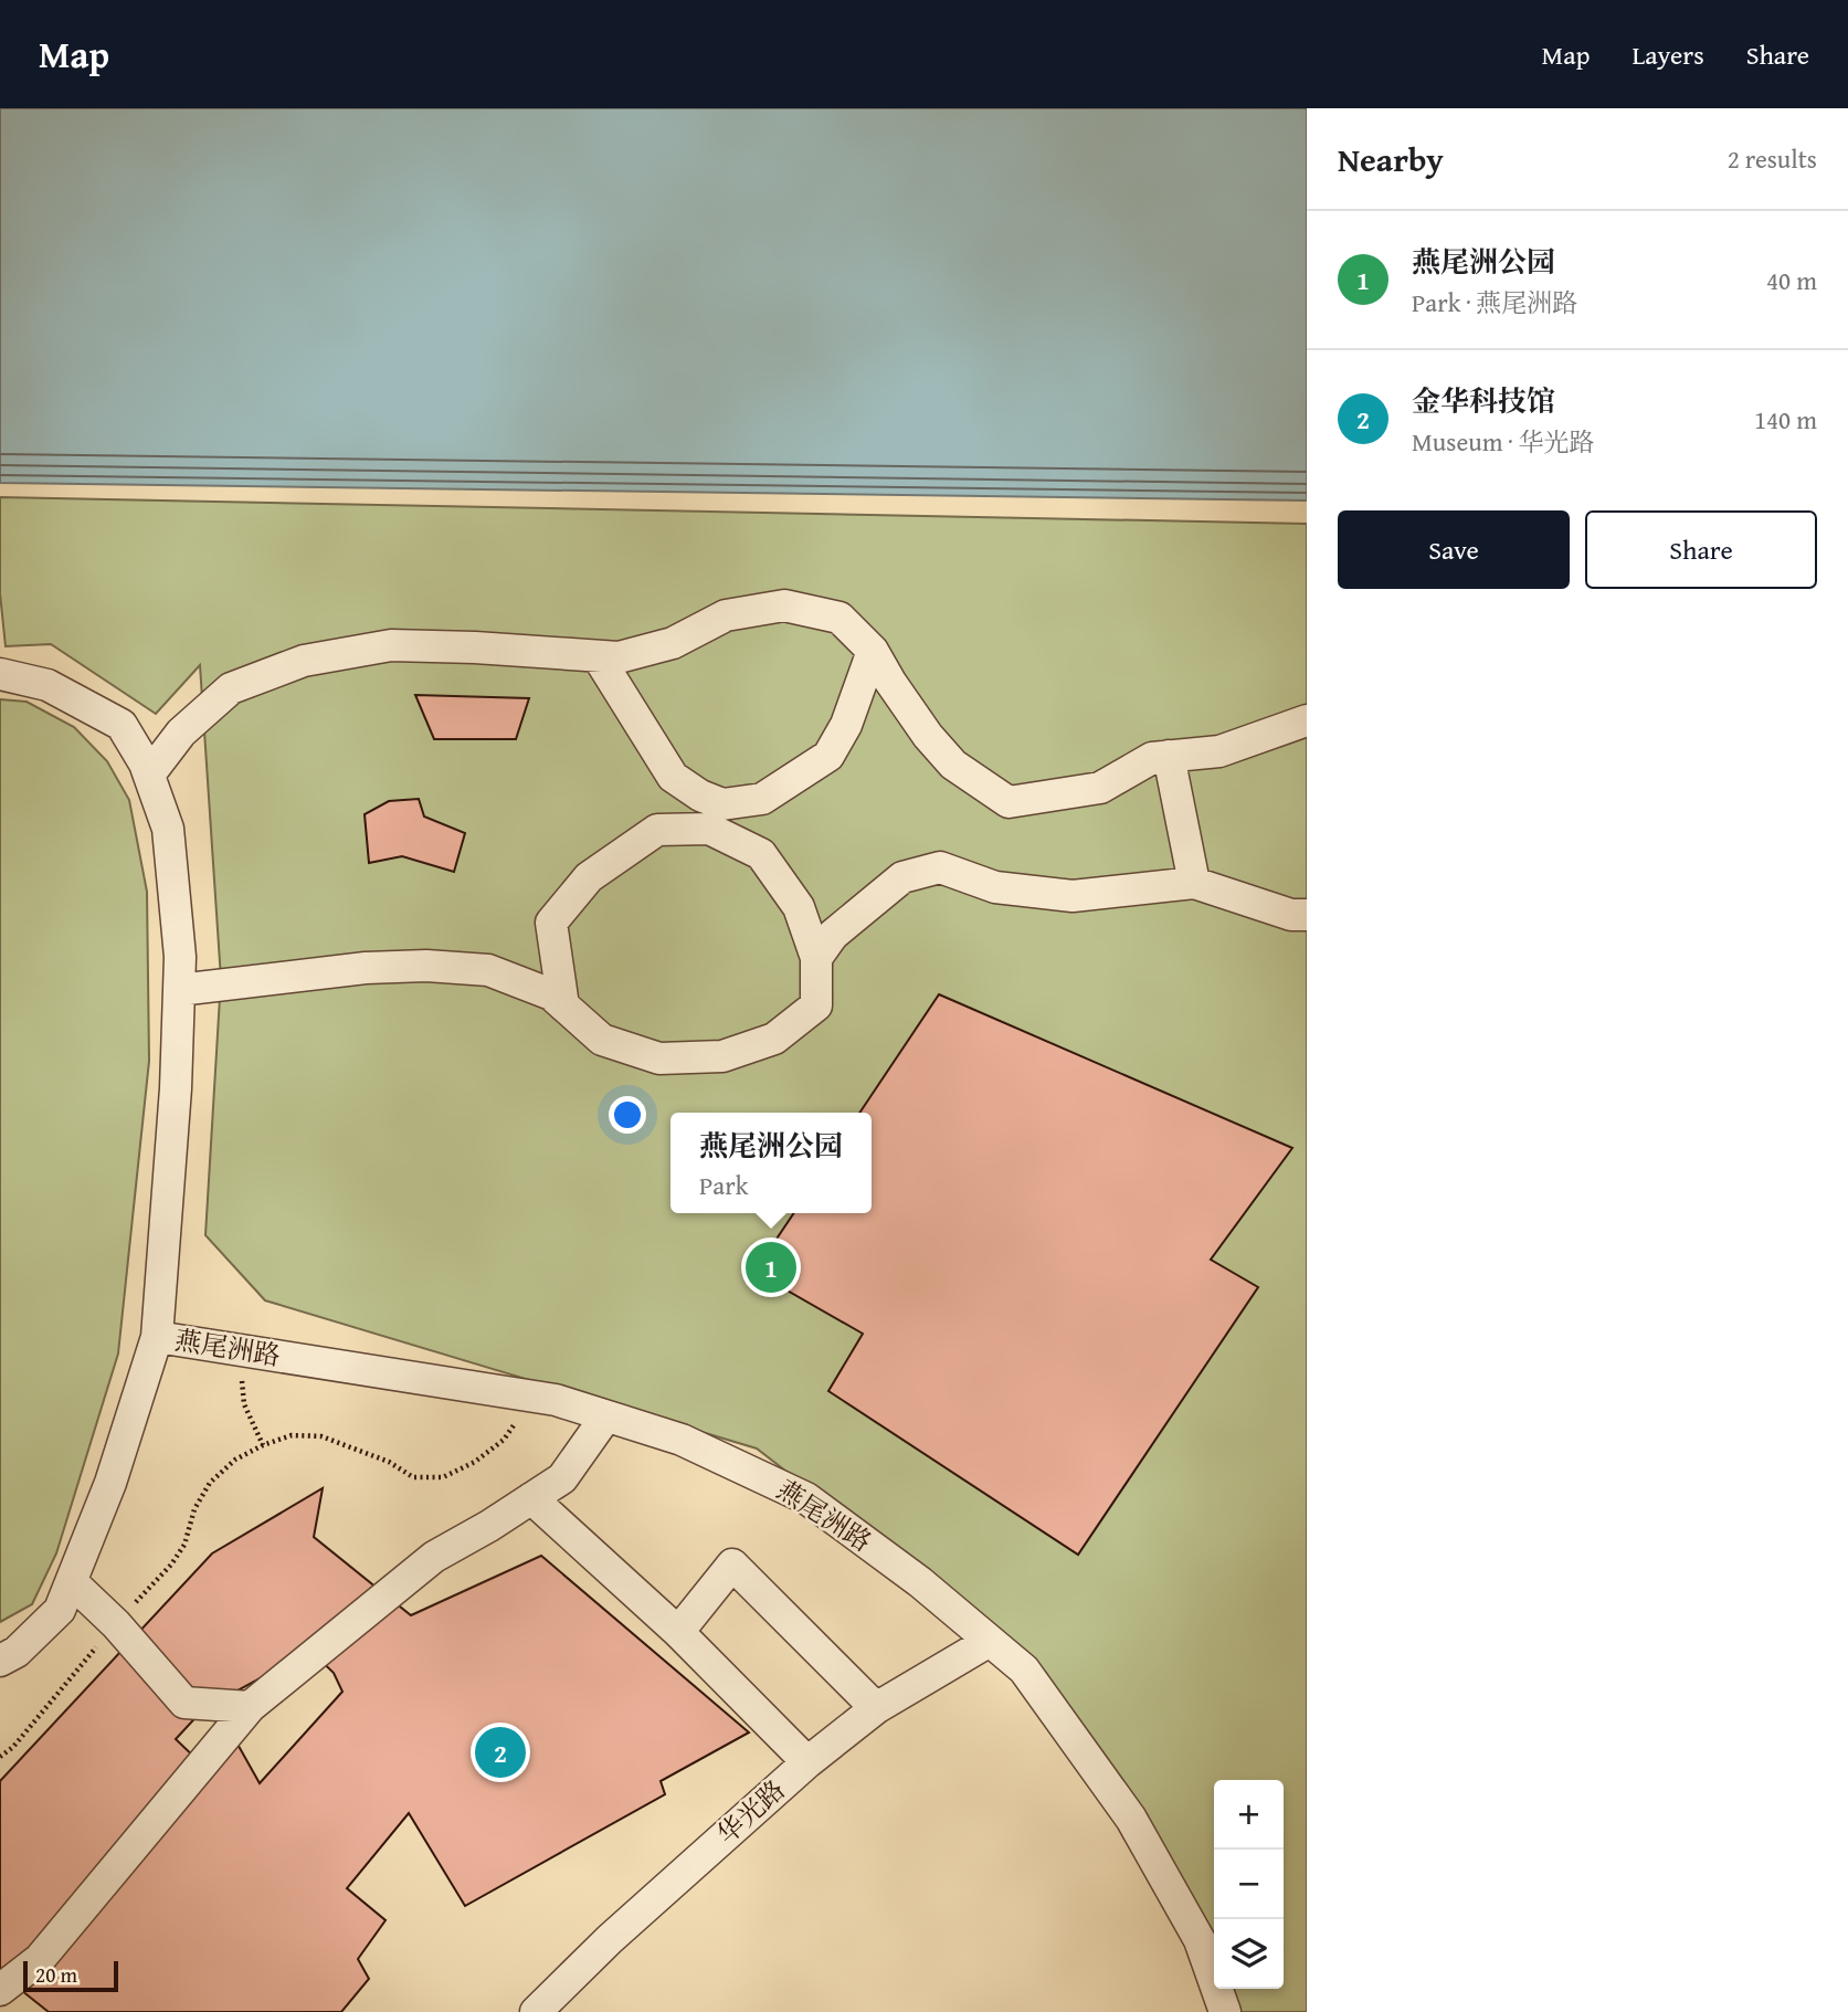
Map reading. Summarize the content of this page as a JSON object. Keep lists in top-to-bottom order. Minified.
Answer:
{"streets":{"street":["燕尾洲路","华光路"]},"crossings":[["燕尾洲路","华光路"]],"scale_bar":"20 m","page":{"header":"Map","nav":["Map","Layers","Share"],"heading":["Nearby","2 results"],"list":[{"mark":"1","name":"燕尾洲公园","note":"Park · 燕尾洲路","value":"40 m"},{"mark":"2","name":"金华科技馆","note":"Museum · 华光路","value":"140 m"}],"buttons":["Save","Share"],"popup":["燕尾洲公园","Park"],"pins":["1","2"],"map_buttons":["+","−"],"scale":"20 m"}}
